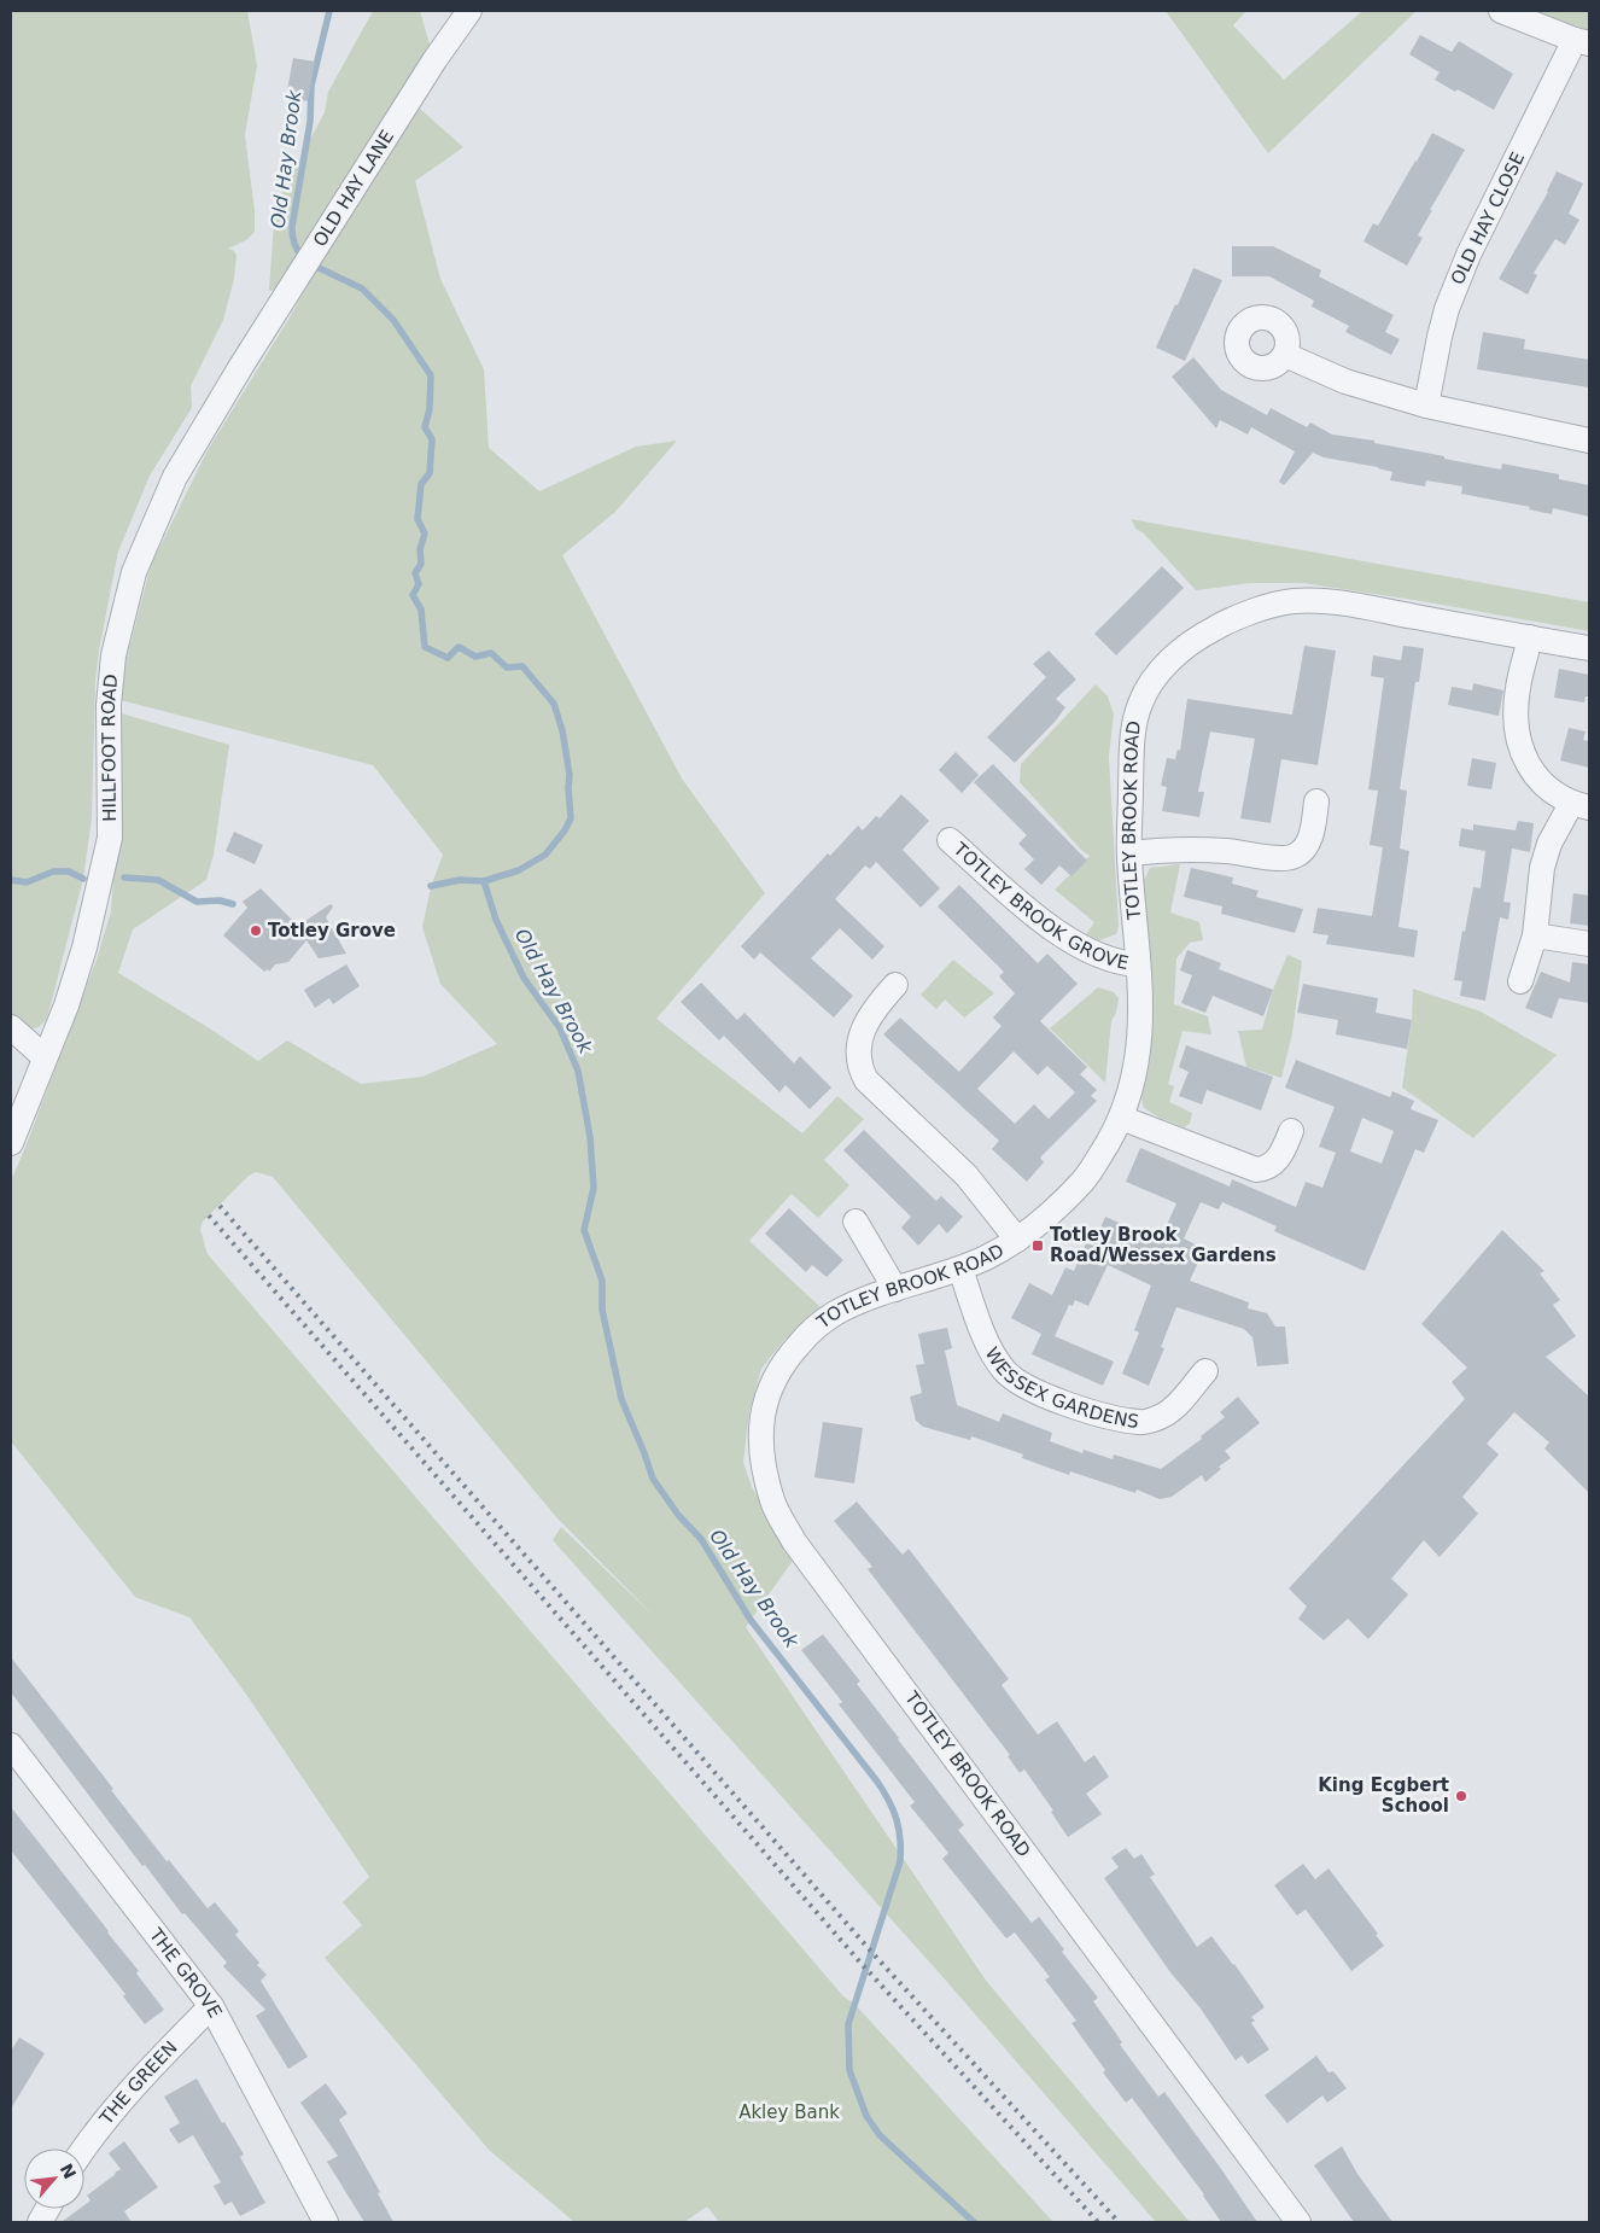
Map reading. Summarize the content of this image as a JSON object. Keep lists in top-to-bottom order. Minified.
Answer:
{"streets":{"street":["OLD HAY LANE","OLD HAY CLOSE","HILLFOOT ROAD","TOTLEY BROOK ROAD","TOTLEY BROOK GROVE","WESSEX GARDENS","THE GROVE","THE GREEN"]},"crossings":[["OLD HAY LANE","HILLFOOT ROAD"],["TOTLEY BROOK ROAD","TOTLEY BROOK GROVE"],["TOTLEY BROOK ROAD","WESSEX GARDENS"],["THE GROVE","THE GREEN"]],"water":["Old Hay Brook"],"parks":["Akley Bank"],"places":{"other":["Totley Grove","King Ecgbert School"],"transit":["Totley Brook Road/Wessex Gardens"]},"north":"top right"}
